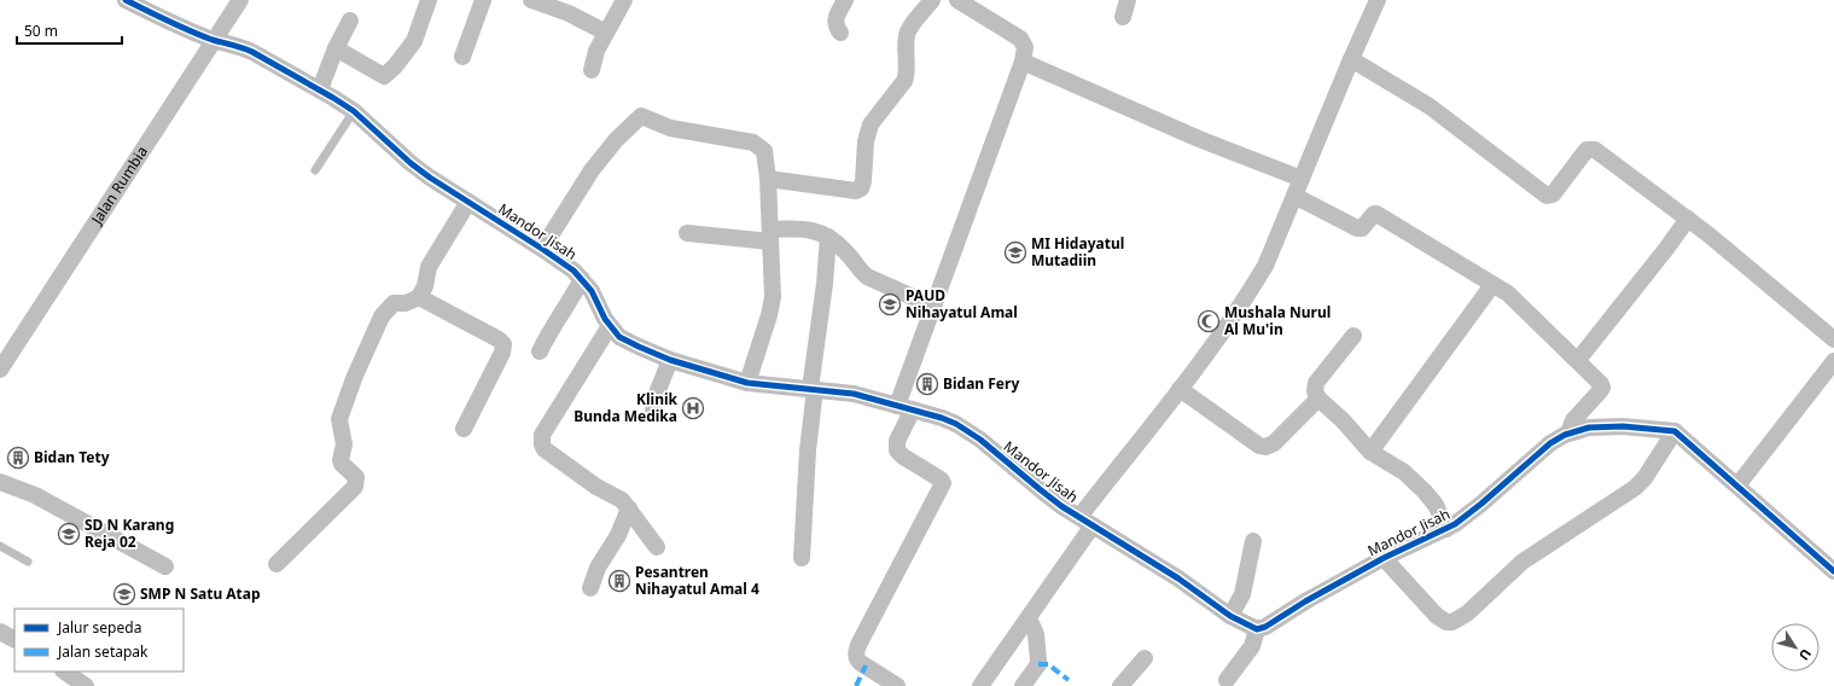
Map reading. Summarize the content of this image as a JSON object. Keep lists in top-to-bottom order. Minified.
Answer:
{"streets":{"street":["Jalan Rumbia","Mandor Jisah"]},"crossings":[["Jalan Rumbia","Mandor Jisah"]],"places":{"school or university":["MI Hidayatul Mutadiin","PAUD Nihayatul Amal","SD N Karang Reja 02","SMP N Satu Atap"],"mosque":["Mushala Nurul Al Mu'in"],"building":["Bidan Fery","Bidan Tety","Pesantren Nihayatul Amal 4"],"hospital":["Klinik Bunda Medika"]},"legend":["Jalur sepeda","Jalan setapak"],"scale_bar":"50 m","north":"bottom right"}
